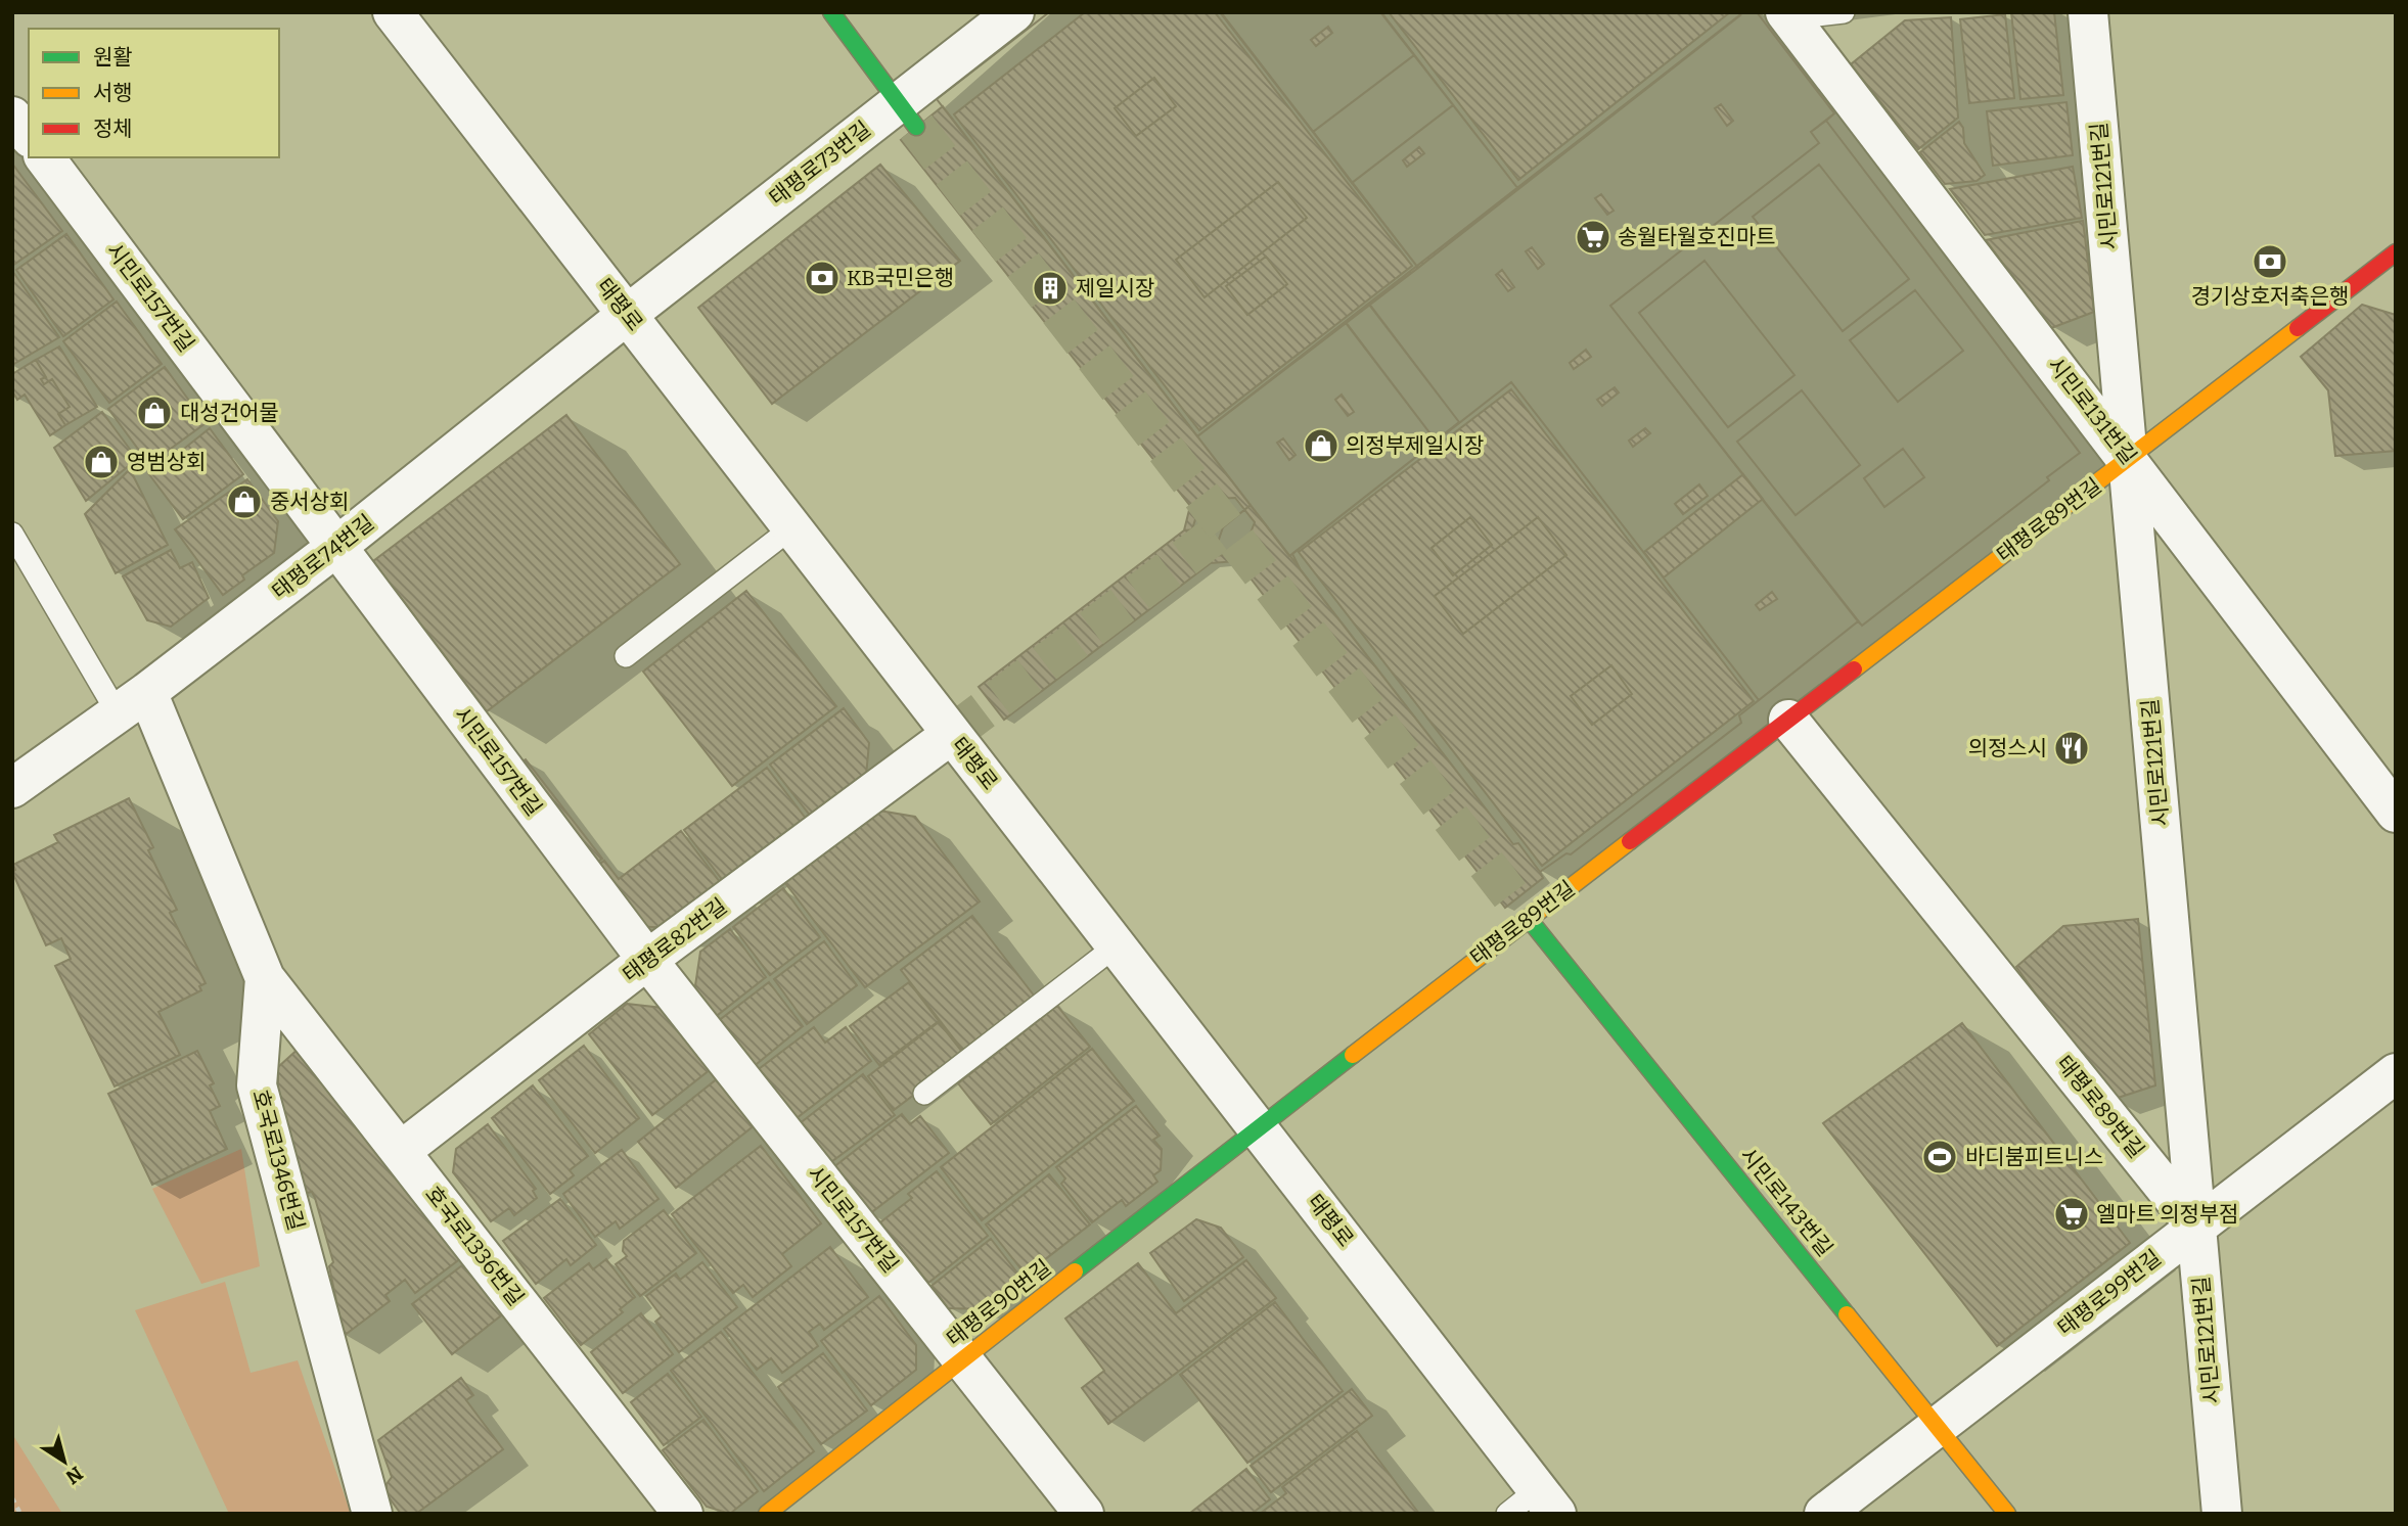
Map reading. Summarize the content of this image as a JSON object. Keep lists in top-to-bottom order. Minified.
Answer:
{"streets":{"street":["태평로73번길","시민로121번길","시민로157번길","태평로","시민로131번길","태평로89번길","태평로74번길","태평로82번길","호국로1346번길","시민로143번길","호국로1336번길","태평로99번길","태평로90번길"]},"crossings":[["태평로73번길","태평로"],["태평로73번길","태평로74번길"],["시민로121번길","시민로131번길"],["시민로121번길","태평로89번길"],["시민로121번길","태평로99번길"],["시민로157번길","태평로74번길"],["시민로157번길","태평로82번길"],["시민로157번길","태평로90번길"],["태평로","태평로89번길"],["태평로","태평로74번길"],["태평로","태평로82번길"],["태평로","태평로90번길"],["시민로131번길","태평로89번길"],["태평로89번길","시민로143번길"],["태평로89번길","태평로99번길"],["태평로89번길","태평로90번길"],["태평로74번길","호국로1346번길"],["태평로82번길","호국로1336번길"],["호국로1346번길","호국로1336번길"],["시민로143번길","태평로99번길"]],"places":{"supermarket":["송월타월호진마트","엘마트 의정부점"],"bank":["경기상호저축은행","KB국민은행"],"building":["제일시장"],"shop":["대성건어물","의정부제일시장","영범상회","중서상회"],"restaurant":["의정스시"],"sports":["바디붐피트니스"]},"legend":["원활","서행","정체"],"north":"bottom right"}
